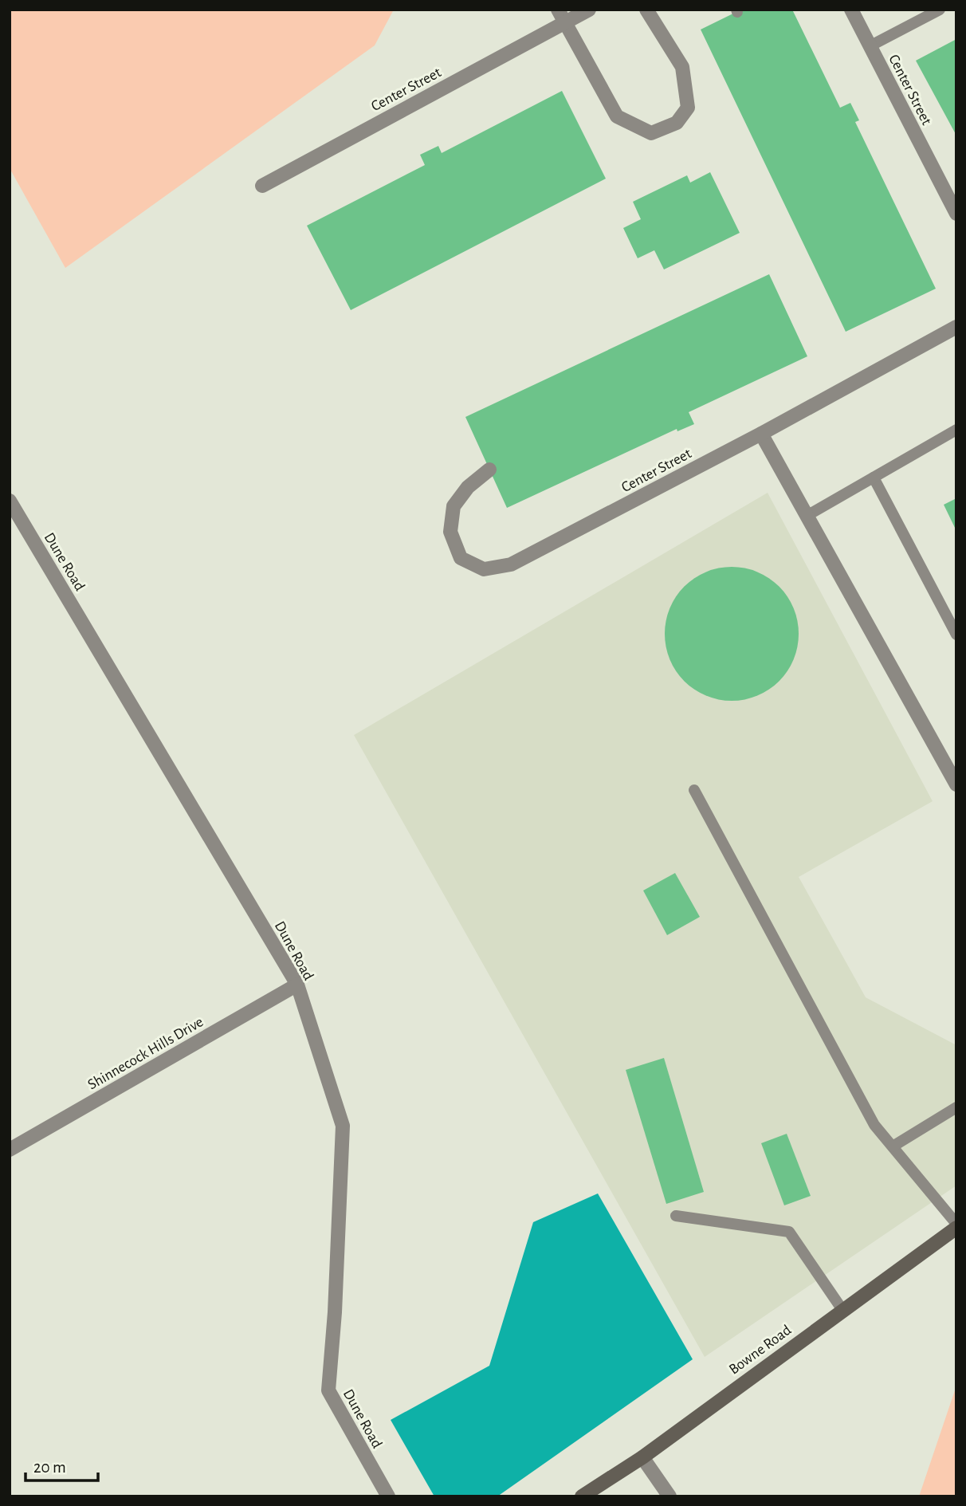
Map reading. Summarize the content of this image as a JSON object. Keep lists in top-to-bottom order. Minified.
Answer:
{"streets":{"street":["Center Street","Dune Road","Shinnecock Hills Drive","Bowne Road"]},"crossings":[["Dune Road","Shinnecock Hills Drive"]],"scale_bar":"20 m"}
